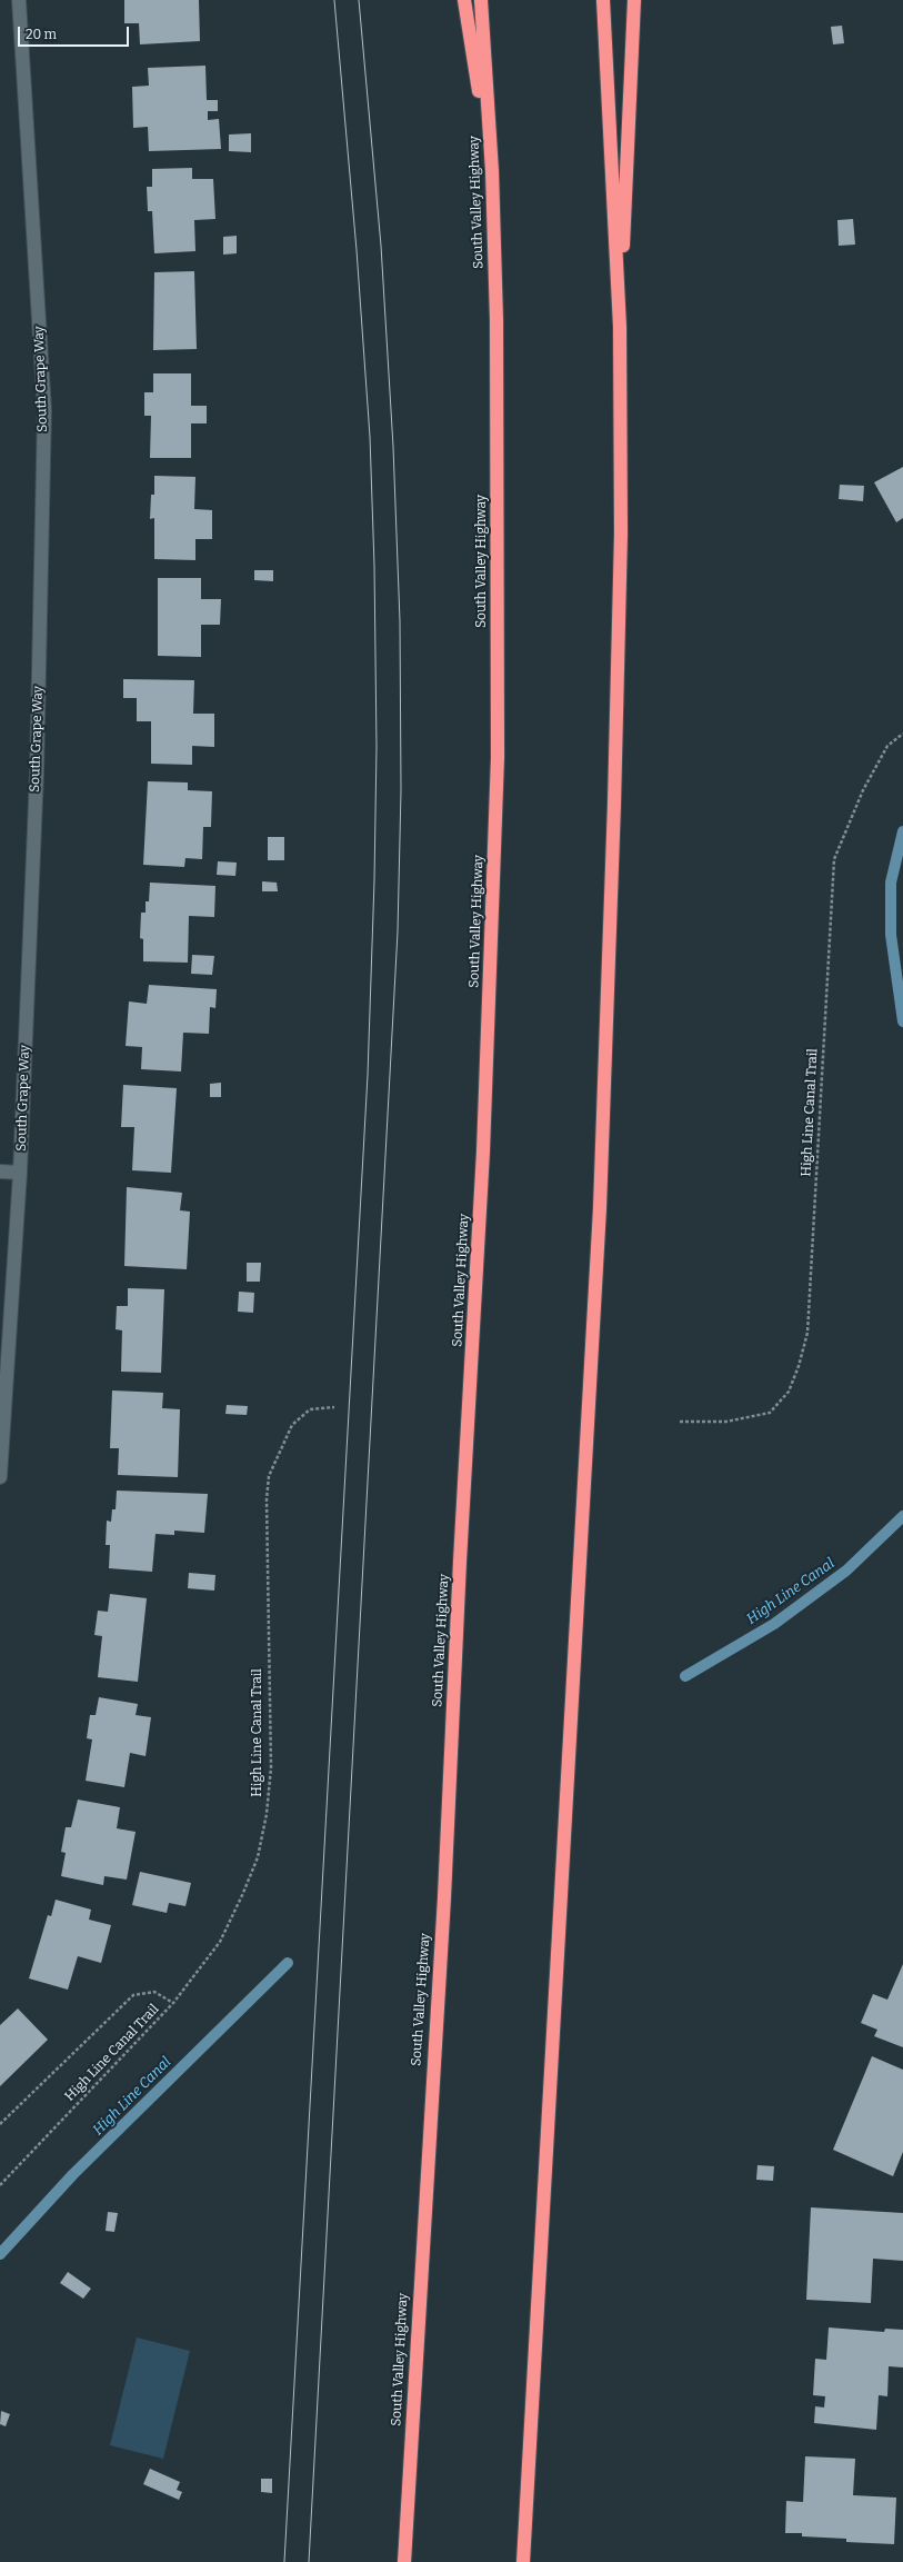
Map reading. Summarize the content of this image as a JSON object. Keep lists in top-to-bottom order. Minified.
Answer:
{"streets":{"highway":["South Valley Highway"],"street":["South Grape Way"],"path":["High Line Canal Trail"]},"water":["High Line Canal"],"scale_bar":"20 m"}
